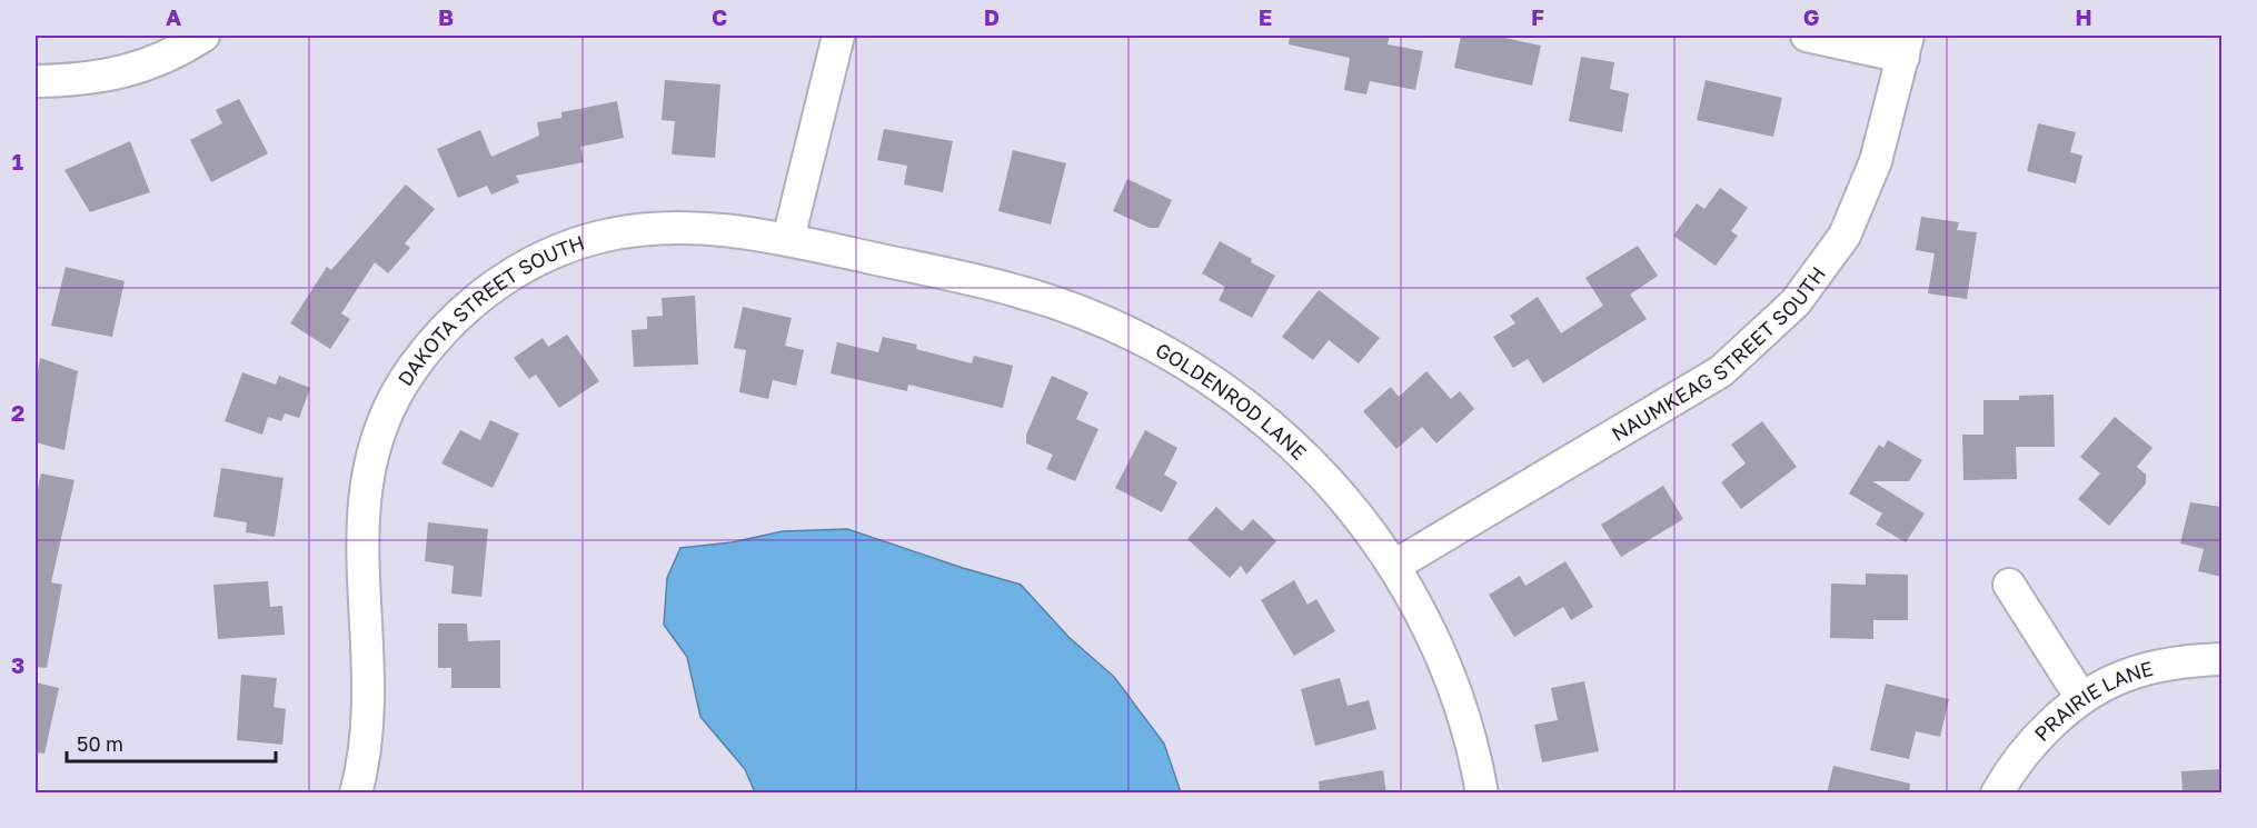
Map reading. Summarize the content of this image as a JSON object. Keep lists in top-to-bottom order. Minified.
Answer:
{"streets":{"street":["DAKOTA STREET SOUTH","NAUMKEAG STREET SOUTH","GOLDENROD LANE","PRAIRIE LANE"]},"crossings":[["DAKOTA STREET SOUTH","GOLDENROD LANE"],["NAUMKEAG STREET SOUTH","GOLDENROD LANE"]],"scale_bar":"50 m","grid":{"columns":["A","B","C","D","E","F","G","H"],"rows":["1","2","3"]}}
